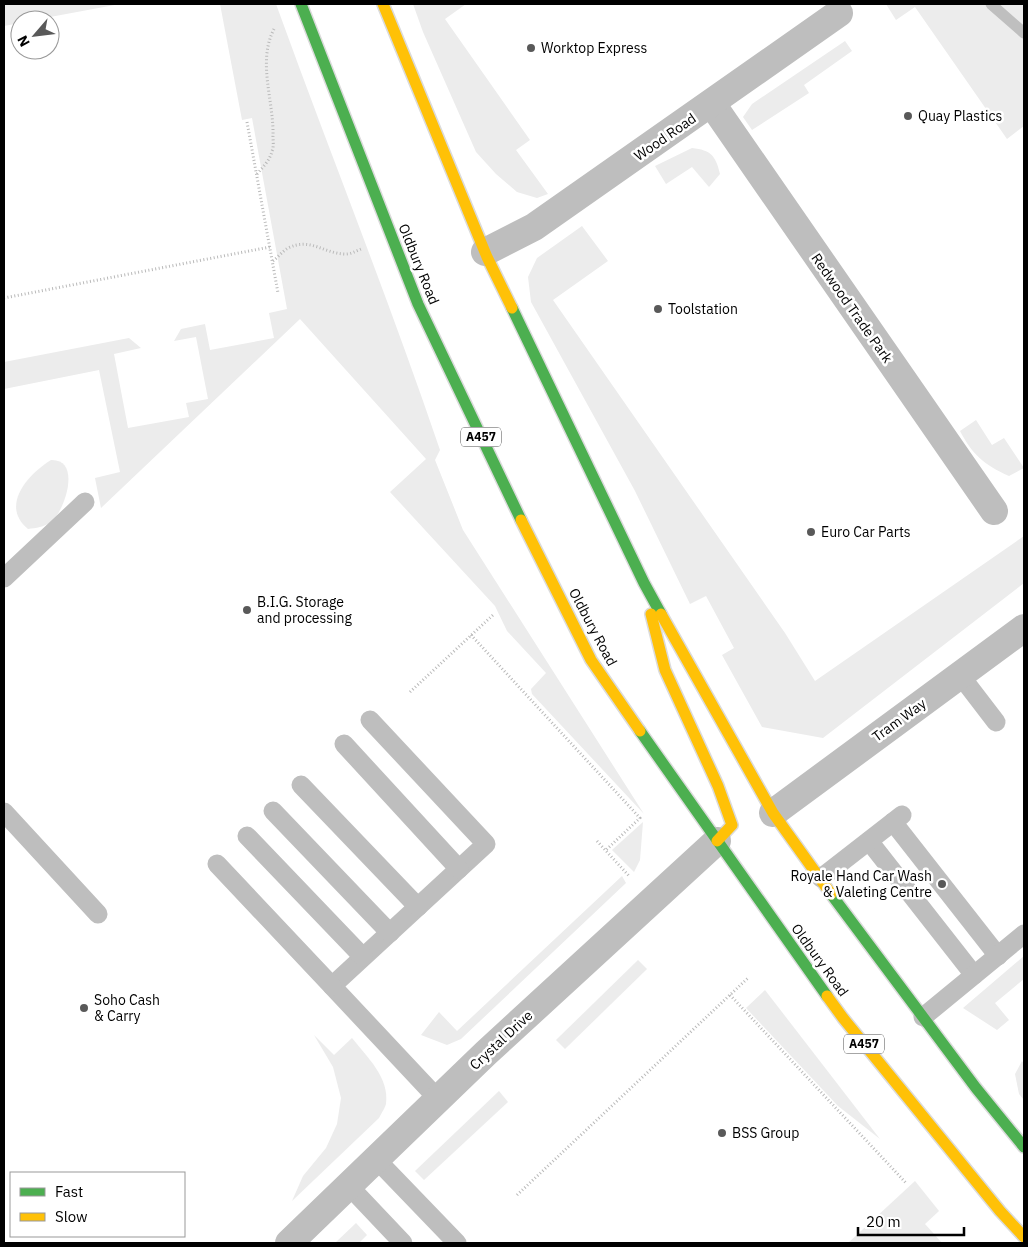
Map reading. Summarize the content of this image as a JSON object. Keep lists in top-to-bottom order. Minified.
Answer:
{"streets":{"main road":["Oldbury Road","A457"],"street":["Wood Road","Redwood Trade Park","Tram Way","Crystal Drive"]},"crossings":[["Wood Road","Redwood Trade Park"],["Oldbury Road","Crystal Drive"]],"places":["Worktop Express","Quay Plastics","Toolstation","Euro Car Parts","B.I.G. Storage and processing","Royale Hand Car Wash & Valeting Centre","Soho Cash & Carry","BSS Group"],"legend":["Fast","Slow"],"scale_bar":"20 m","north":"bottom left"}
